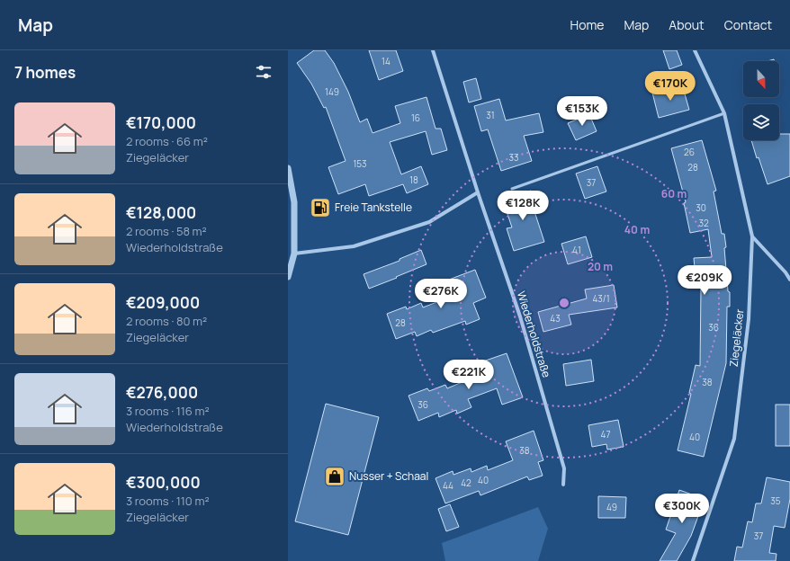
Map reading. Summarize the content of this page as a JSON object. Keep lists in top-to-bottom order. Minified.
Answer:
{"streets":{"street":["Wiederholdstraße","Ziegeläcker"]},"places":{"fuel station":["Freie Tankstelle"],"shop":["Nusser + Schaal"]},"house_numbers":["14","149","31","16","26","33","153","28","18","37","30","32","41","43/1","43","28","36","38","36","47","40","38","40","42","44","35","49","37"],"north":"bottom","page":{"header":"Map","nav":["Home","Map","About","Contact"],"heading":"7 homes","price":["€170K","€153K","€128K","€209K","€276K","€221K","€300K"],"list":[{"name":"€170,000","note":"2 rooms · 66 m² · Ziegeläcker"},{"name":"€128,000","note":"2 rooms · 58 m² · Wiederholdstraße"},{"name":"€209,000","note":"2 rooms · 80 m² · Ziegeläcker"},{"name":"€276,000","note":"3 rooms · 116 m² · Wiederholdstraße"},{"name":"€300,000","note":"3 rooms · 110 m² · Ziegeläcker"}]},"rings":["60 m","40 m","20 m"]}
